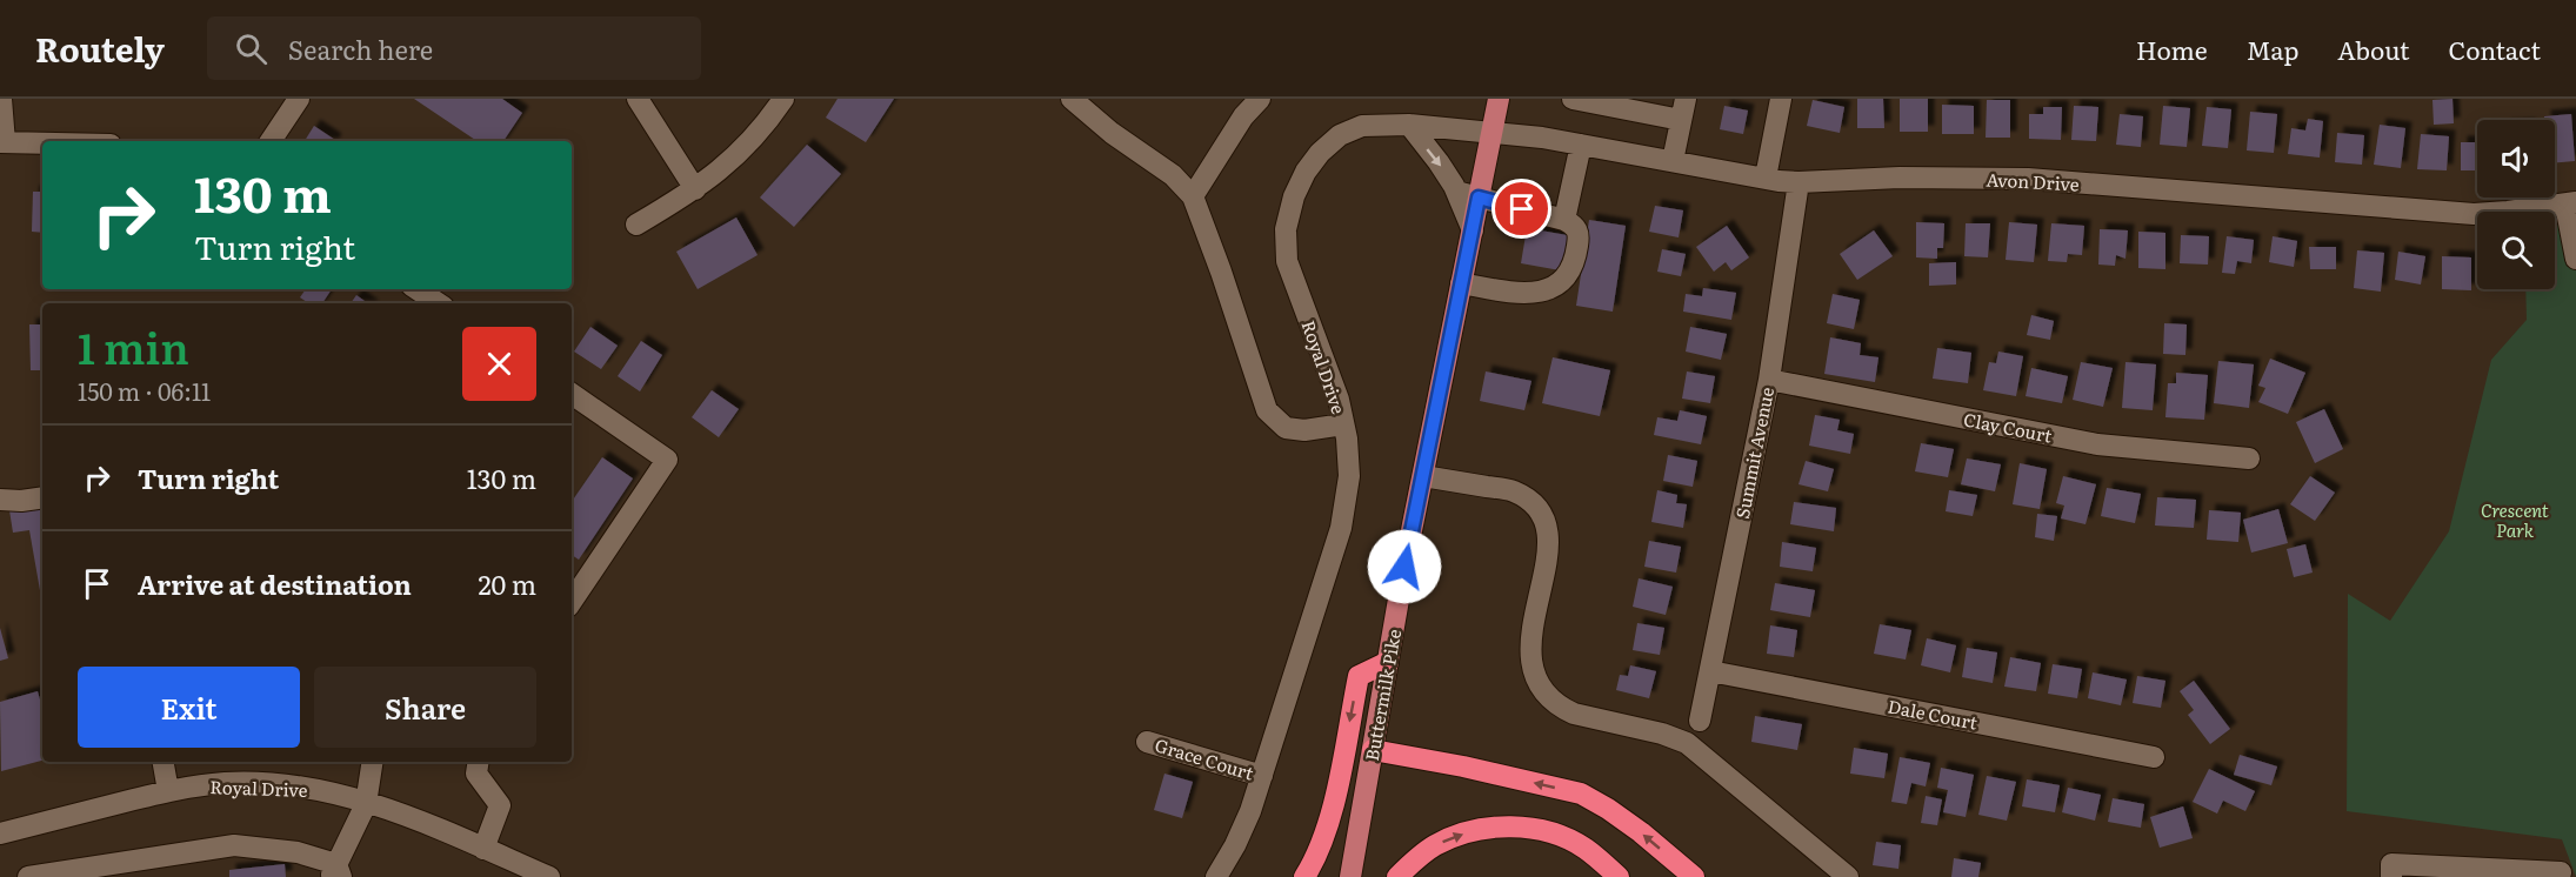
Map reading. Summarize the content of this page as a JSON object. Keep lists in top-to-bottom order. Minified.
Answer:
{"streets":{"main road":["Buttermilk Pike"],"street":["Avon Drive","Royal Drive","Clay Court","Summit Avenue","Dale Court","Grace Court"]},"crossings":[["Avon Drive","Royal Drive"],["Avon Drive","Summit Avenue"],["Avon Drive","Buttermilk Pike"],["Royal Drive","Buttermilk Pike"],["Royal Drive","Grace Court"],["Clay Court","Summit Avenue"],["Summit Avenue","Dale Court"]],"parks":["Crescent Park"],"page":{"header":"Routely","search":"Search here","nav":["Home","Map","About","Contact"],"turn":["130 m","Turn right"],"heading":["1 min","150 m · 06:11"],"list":[{"name":"Turn right","value":"130 m"},{"name":"Arrive at destination","value":"20 m"}],"buttons":["Exit","Share"]}}
